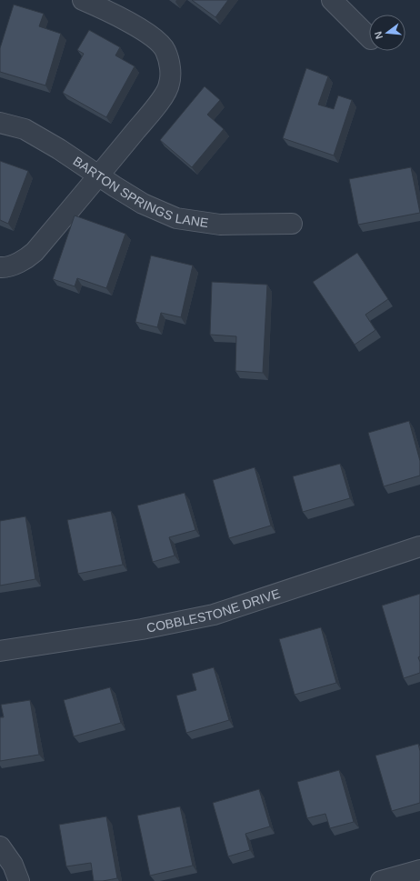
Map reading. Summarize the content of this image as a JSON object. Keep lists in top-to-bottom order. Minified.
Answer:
{"streets":{"street":["BARTON SPRINGS LANE","COBBLESTONE DRIVE"]},"north":"left"}
